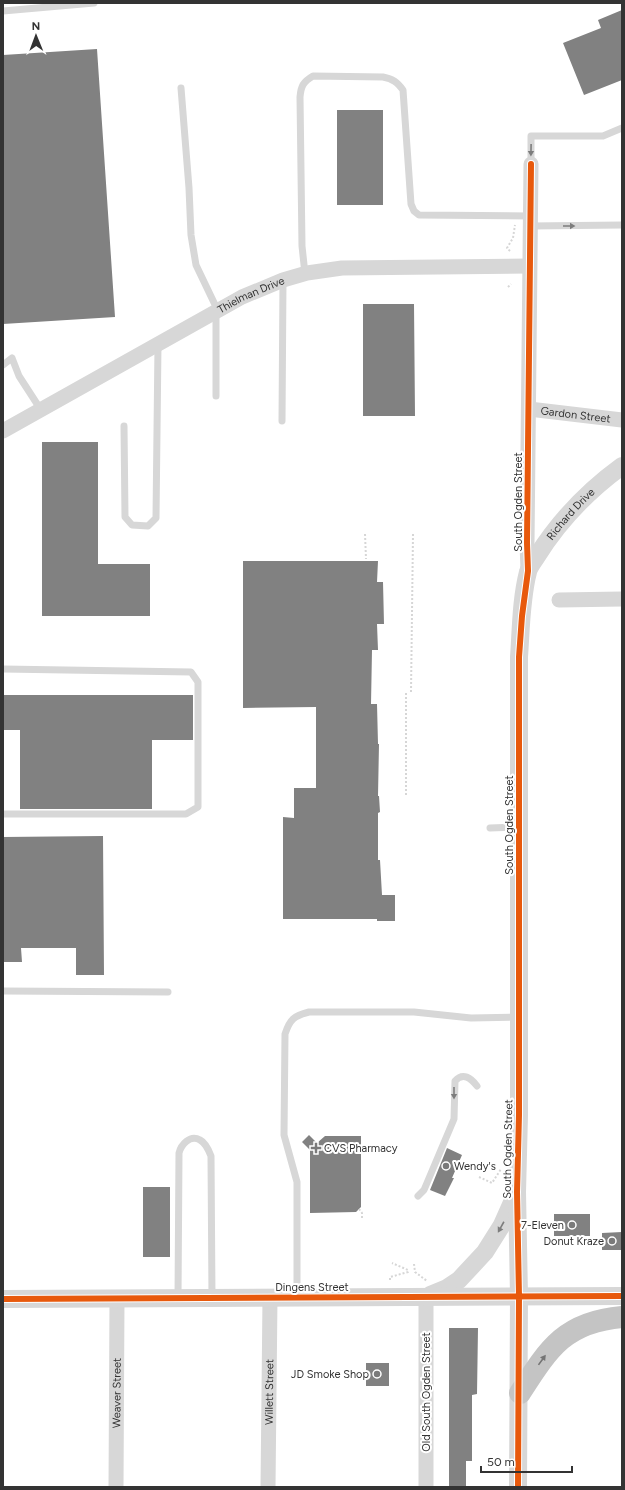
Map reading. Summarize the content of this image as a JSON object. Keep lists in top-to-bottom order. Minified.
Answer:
{"streets":{"street":["Thielman Drive","Gardon Street","South Ogden Street","Richard Drive","Dingens Street","Willett Street","Old South Ogden Street","Weaver Street"]},"crossings":[["Thielman Drive","South Ogden Street"],["Gardon Street","South Ogden Street"],["South Ogden Street","Richard Drive"],["South Ogden Street","Dingens Street"],["Dingens Street","Willett Street"],["Dingens Street","Old South Ogden Street"],["Dingens Street","Weaver Street"]],"places":{"health":["CVS Pharmacy"],"other":["Wendy's","7-Eleven","Donut Kraze","JD Smoke Shop"]},"scale_bar":"50 m","north":"top"}
